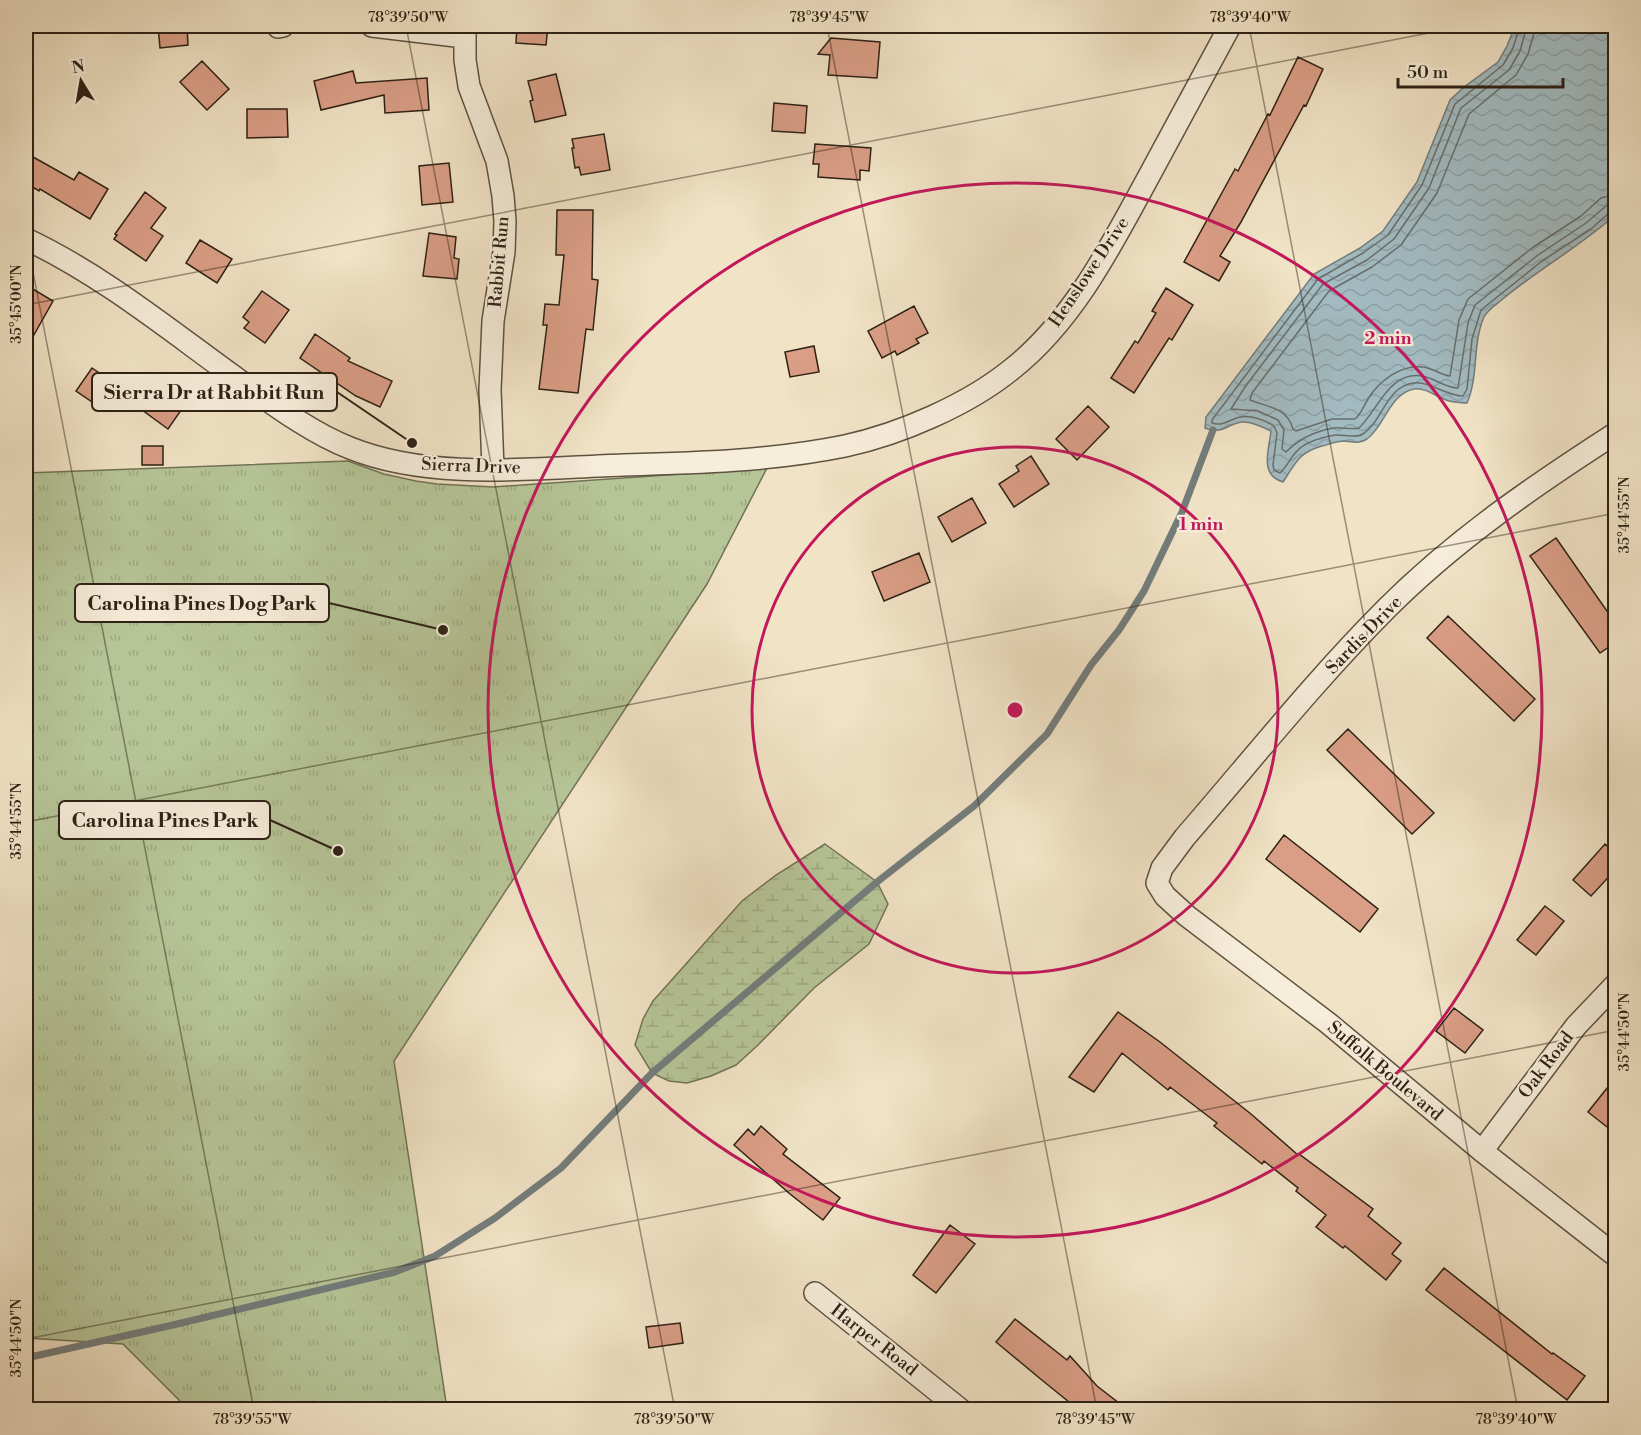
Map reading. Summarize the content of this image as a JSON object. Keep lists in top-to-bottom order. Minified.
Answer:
{"streets":{"street":["Rabbit Run","Henslowe Drive","Sierra Drive","Sardis Drive","Oak Road","Suffolk Boulevard","Harper Road"]},"crossings":[["Rabbit Run","Sierra Drive"],["Henslowe Drive","Sierra Drive"],["Sardis Drive","Suffolk Boulevard"],["Oak Road","Suffolk Boulevard"]],"places":["Sierra Dr at Rabbit Run","Carolina Pines Dog Park","Carolina Pines Park"],"scale_bar":"50 m","north":"top","coordinates":["78°39'50\"W","78°39'45\"W","78°39'40\"W","35°45'00\"N","35°44'55\"N","35°44'50\"N","78°39'55\"W"],"rings":["2 min","1 min"]}
